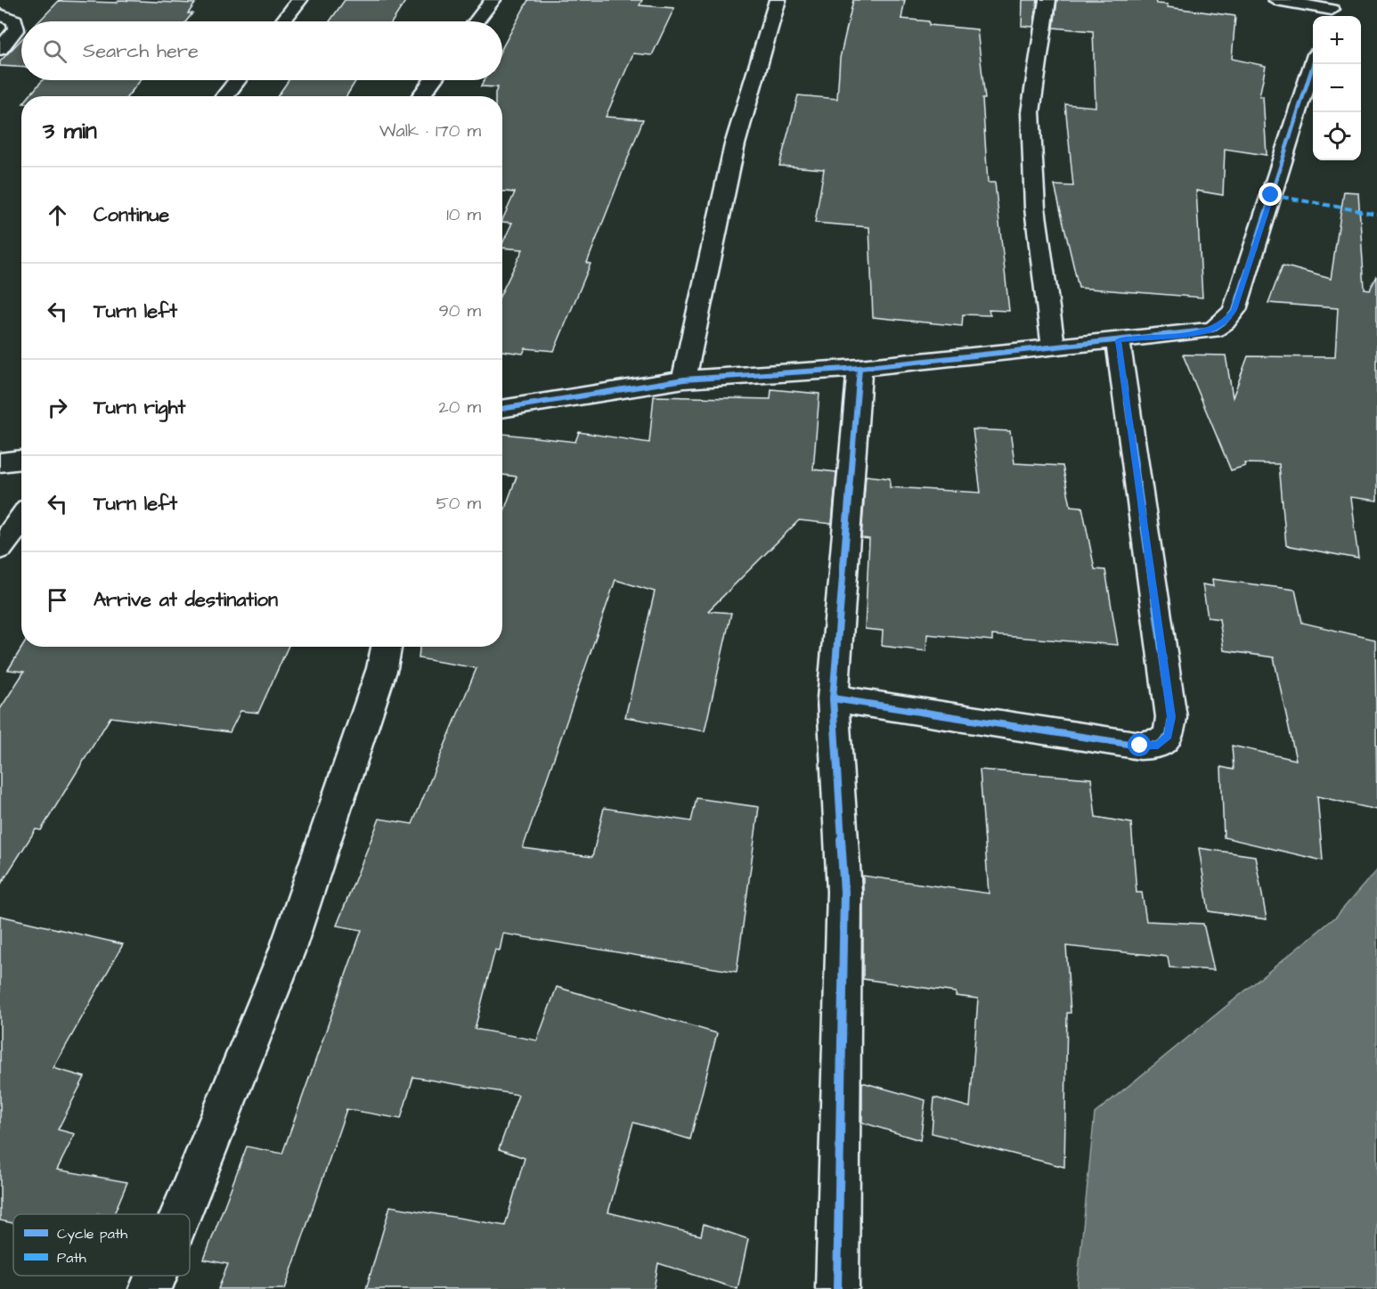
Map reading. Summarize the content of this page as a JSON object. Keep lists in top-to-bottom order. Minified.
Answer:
{"legend":["Cycle path","Path"],"page":{"map_buttons":["+","−"],"search":"Search here","heading":["3 min","Walk · 170 m"],"list":[["Continue","10 m"],["Turn left","90 m"],["Turn right","20 m"],["Turn left","50 m"],"Arrive at destination"]}}
